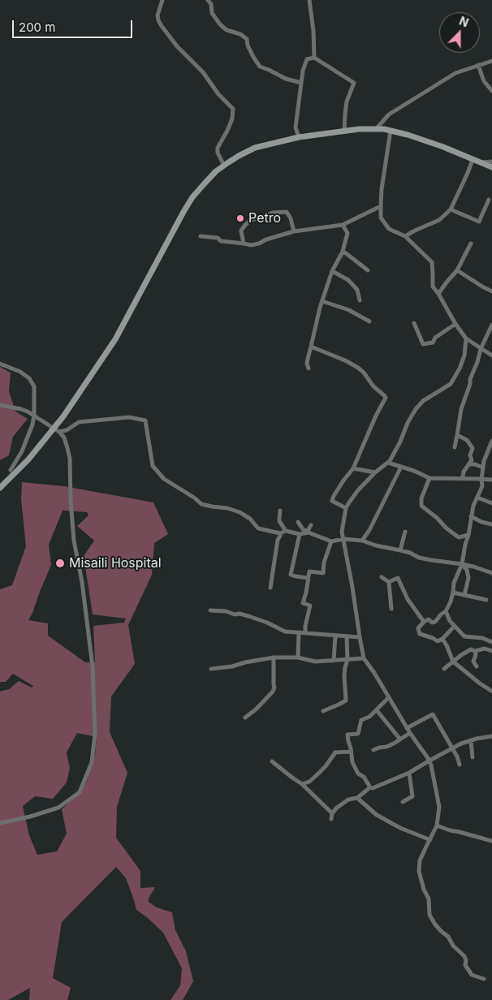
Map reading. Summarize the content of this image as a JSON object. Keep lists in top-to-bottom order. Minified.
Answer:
{"places":["Petro","Misaili Hospital"],"scale_bar":"200 m","north":"top"}
